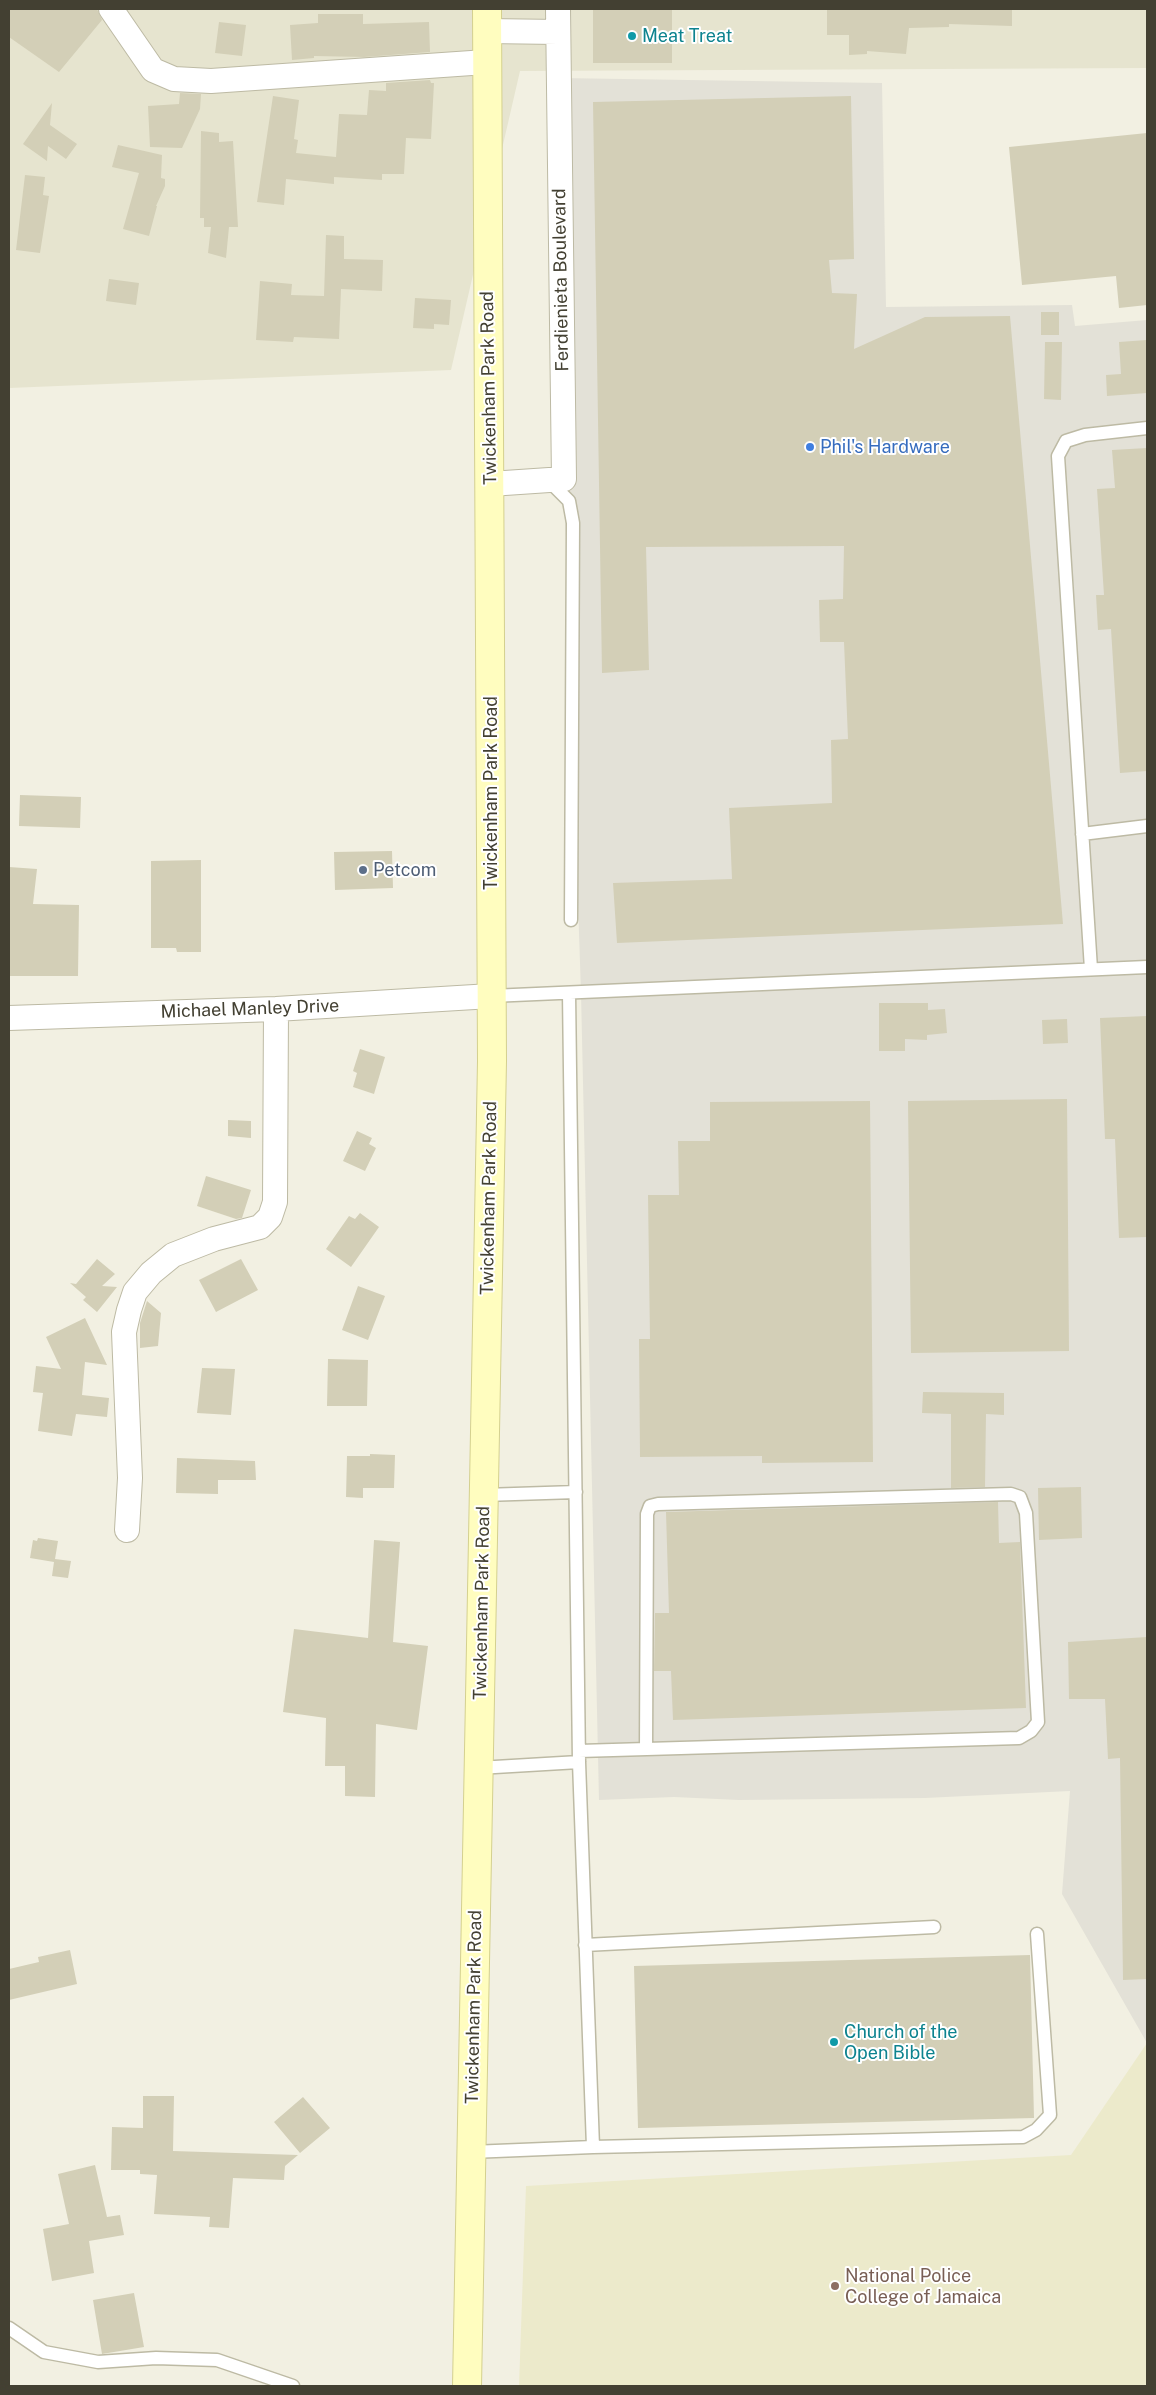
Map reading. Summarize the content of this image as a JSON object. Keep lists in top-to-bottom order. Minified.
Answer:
{"streets":{"main road":["Twickenham Park Road"],"street":["Ferdienieta Boulevard","Michael Manley Drive"]},"crossings":[["Ferdienieta Boulevard","Twickenham Park Road"],["Twickenham Park Road","Michael Manley Drive"]],"places":["Meat Treat","Phil's Hardware","Petcom","Church of the Open Bible","National Police College of Jamaica"]}
